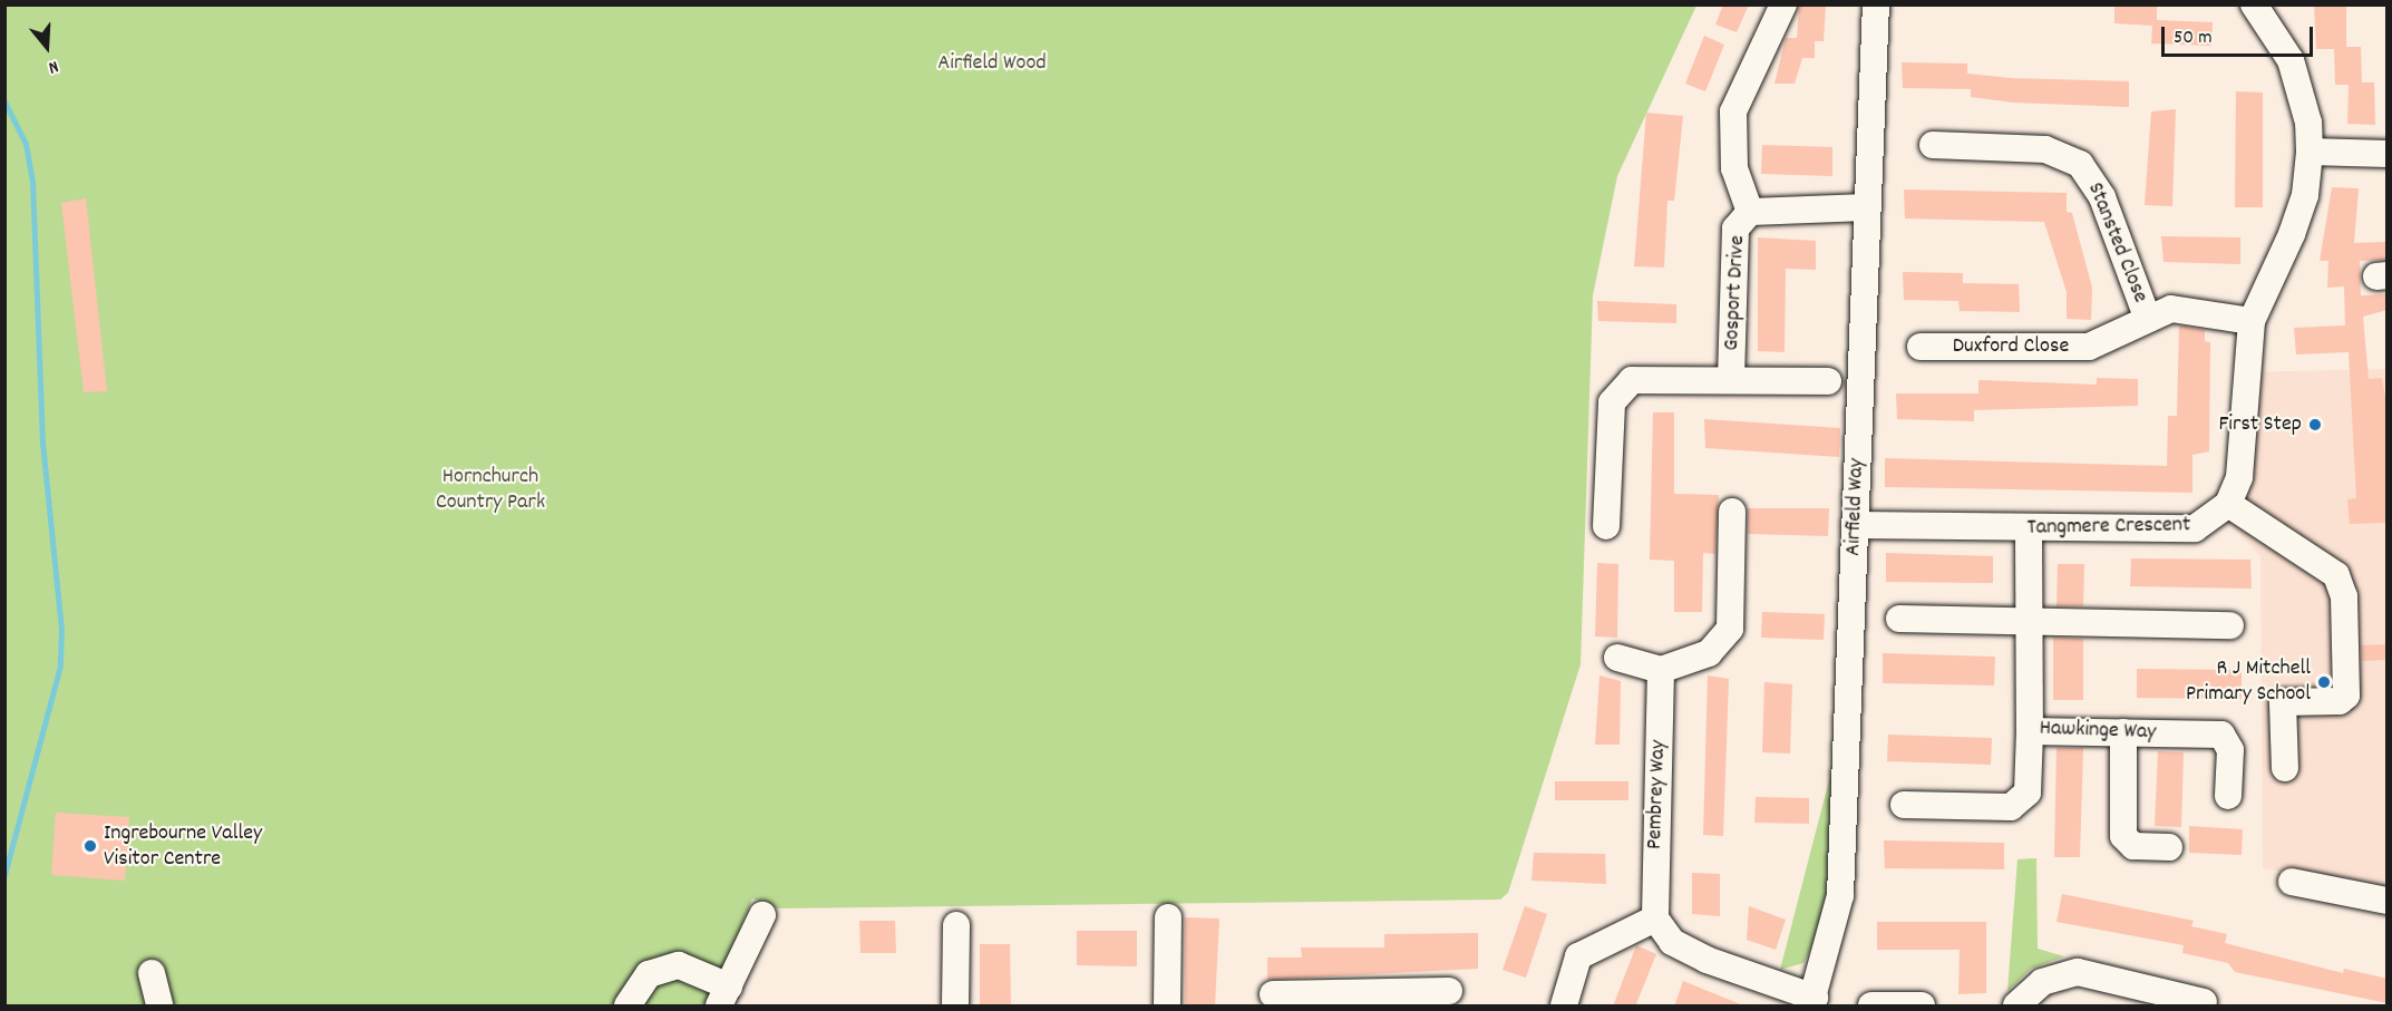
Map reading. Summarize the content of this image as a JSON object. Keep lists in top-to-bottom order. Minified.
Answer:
{"streets":{"street":["Stansted Close","Gosport Drive","Duxford Close","Airfield Way","Tangmere Crescent","Hawkinge Way","Pembrey Way"]},"crossings":[["Stansted Close","Duxford Close"],["Airfield Way","Tangmere Crescent"],["Tangmere Crescent","Hawkinge Way"]],"parks":["Airfield Wood","Hornchurch Country Park"],"places":["First Step","R J Mitchell Primary School","Ingrebourne Valley Visitor Centre"],"scale_bar":"50 m","north":"bottom"}
